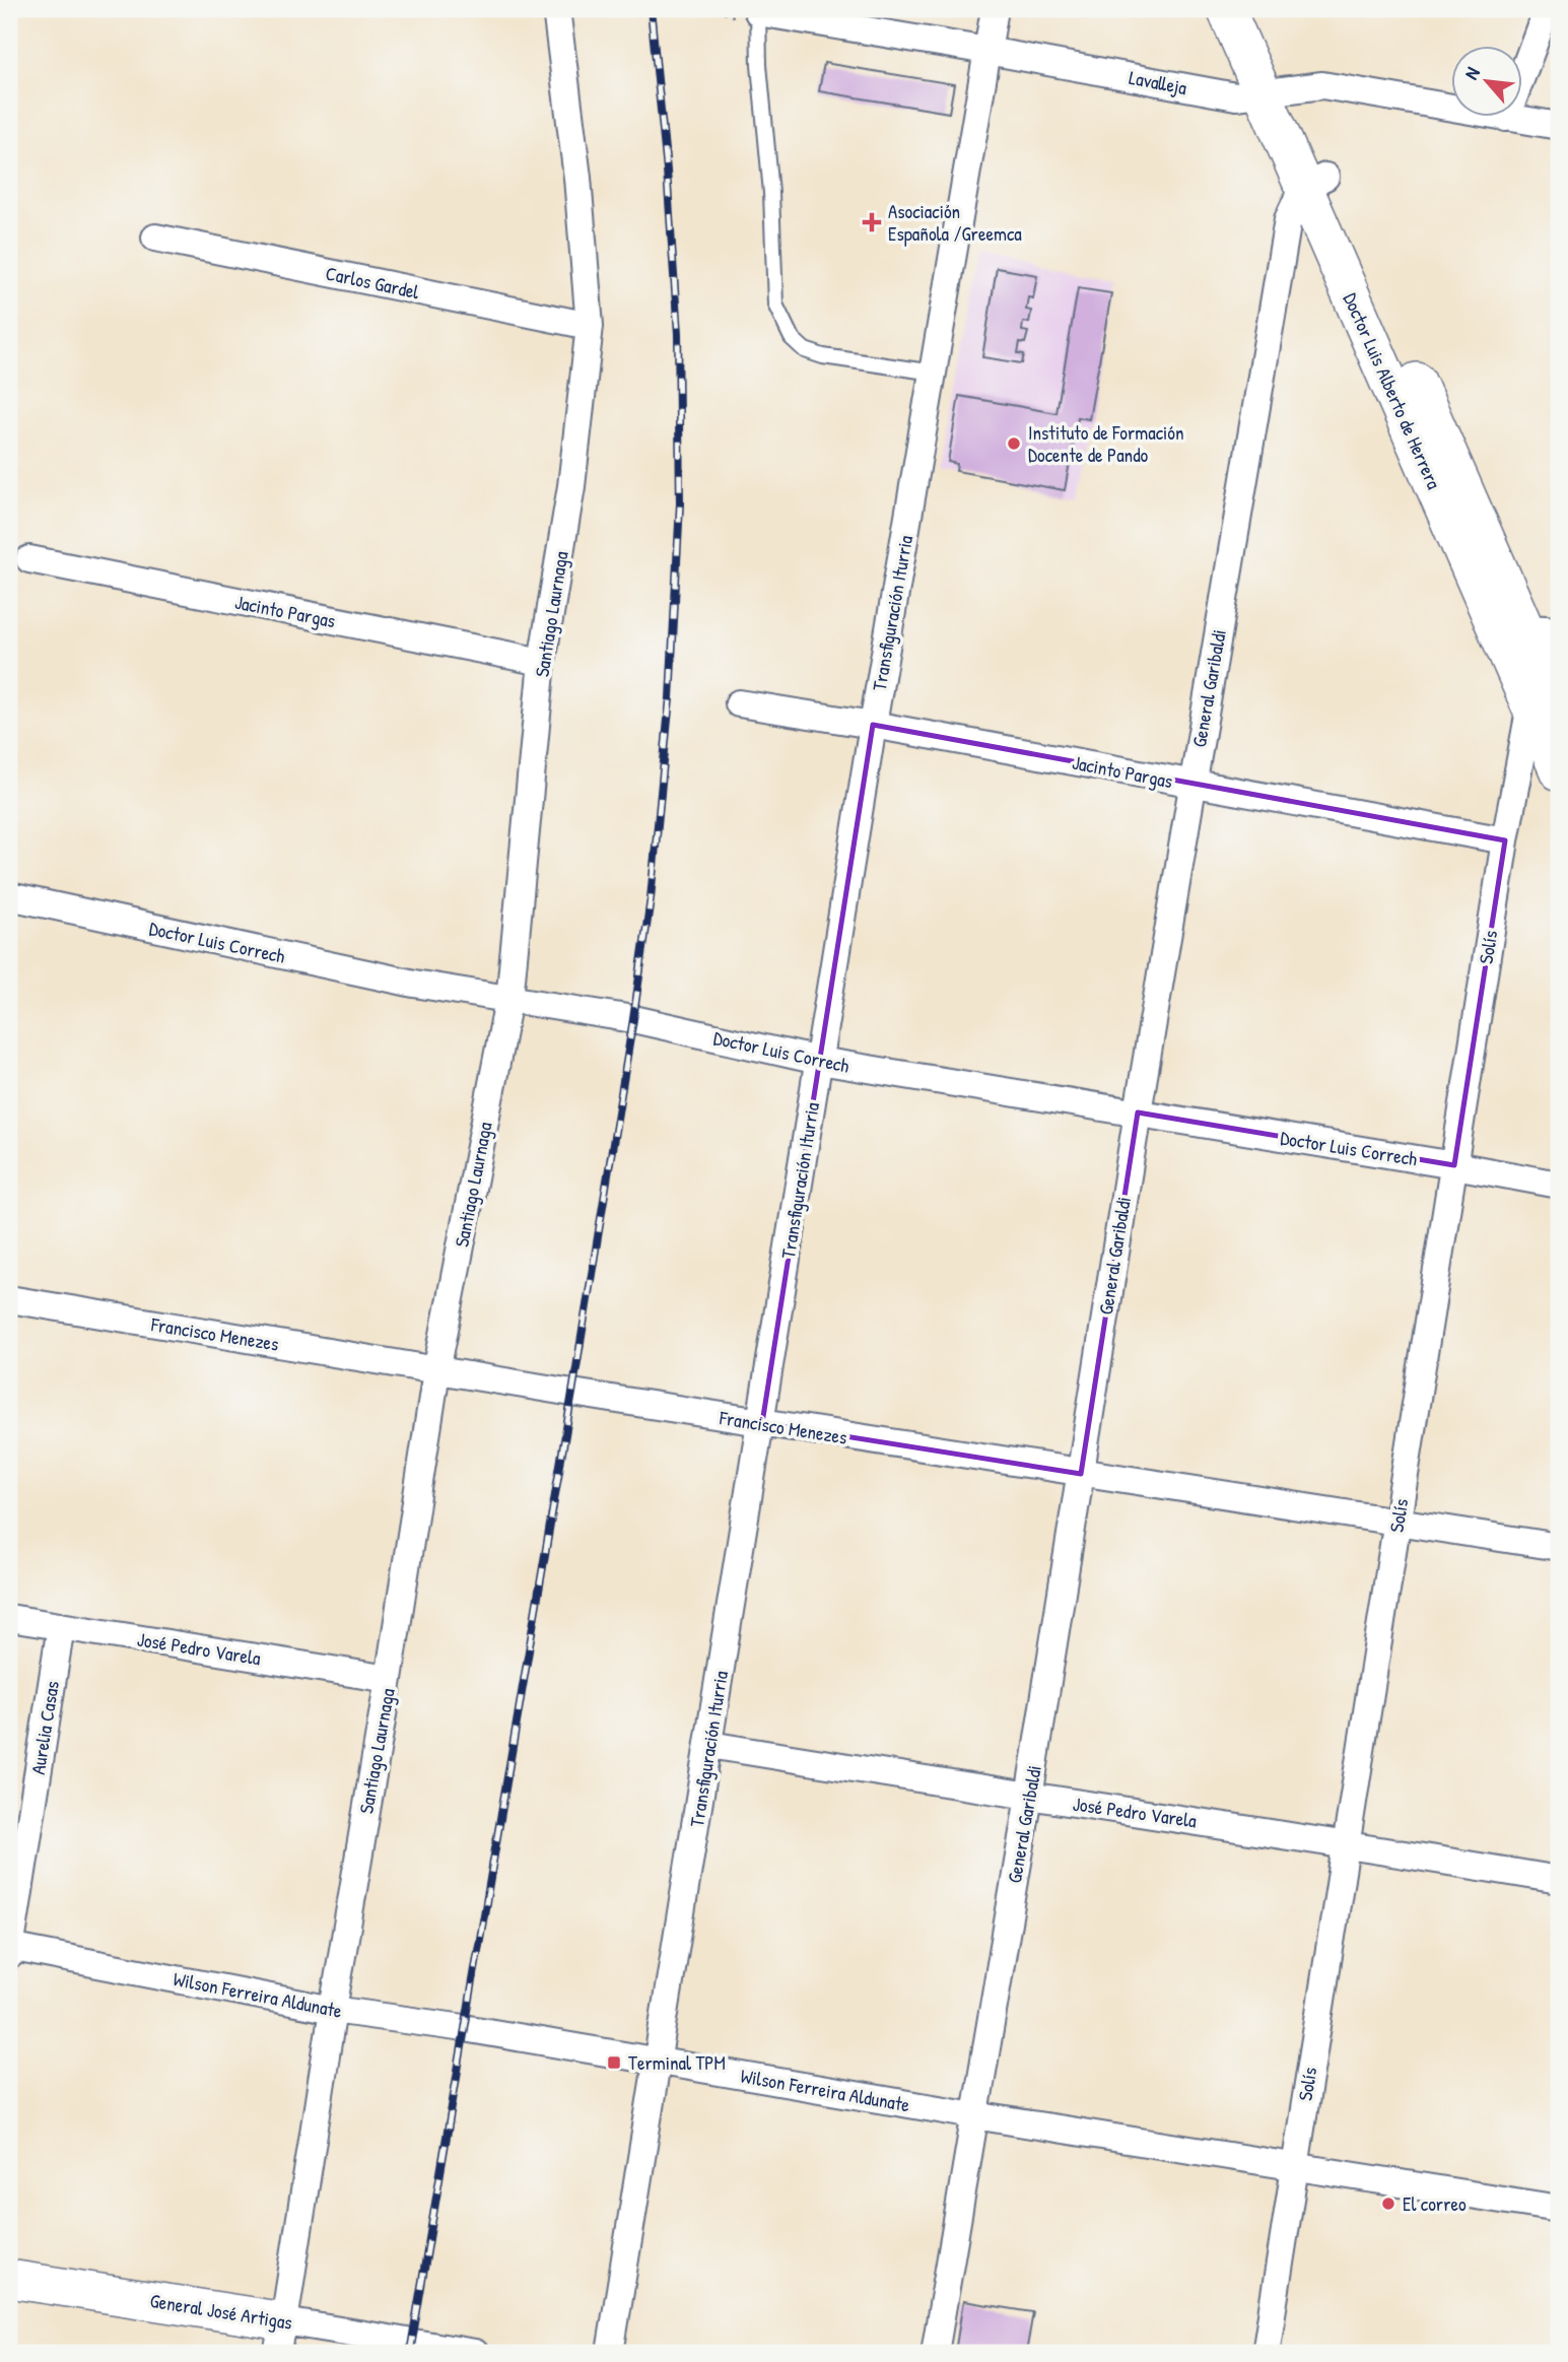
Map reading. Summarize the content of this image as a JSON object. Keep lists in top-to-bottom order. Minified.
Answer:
{"streets":{"street":["Lavalleja","Carlos Gardel","Doctor Luis Alberto de Herrera","Jacinto Pargas","Transfiguración Iturria","Santiago Laurnaga","General Garibaldi","Doctor Luis Correch","Solís","Francisco Menezes","José Pedro Varela","Aurelia Casas","Wilson Ferreira Aldunate","General José Artigas"]},"crossings":[["Lavalleja","Doctor Luis Alberto de Herrera"],["Lavalleja","Transfiguración Iturria"],["Carlos Gardel","Santiago Laurnaga"],["Doctor Luis Alberto de Herrera","General Garibaldi"],["Doctor Luis Alberto de Herrera","Solís"],["Jacinto Pargas","Transfiguración Iturria"],["Jacinto Pargas","Santiago Laurnaga"],["Jacinto Pargas","General Garibaldi"],["Jacinto Pargas","Solís"],["Transfiguración Iturria","Doctor Luis Correch"],["Transfiguración Iturria","Francisco Menezes"],["Transfiguración Iturria","José Pedro Varela"],["Transfiguración Iturria","Wilson Ferreira Aldunate"],["Santiago Laurnaga","Doctor Luis Correch"],["Santiago Laurnaga","Francisco Menezes"],["Santiago Laurnaga","José Pedro Varela"],["Santiago Laurnaga","Wilson Ferreira Aldunate"],["Santiago Laurnaga","General José Artigas"],["General Garibaldi","Doctor Luis Correch"],["General Garibaldi","Francisco Menezes"],["General Garibaldi","José Pedro Varela"],["General Garibaldi","Wilson Ferreira Aldunate"],["Doctor Luis Correch","Solís"],["Solís","Francisco Menezes"],["Solís","José Pedro Varela"],["Solís","Wilson Ferreira Aldunate"],["José Pedro Varela","Aurelia Casas"],["Aurelia Casas","Wilson Ferreira Aldunate"]],"places":{"health":["Asociación Española /Greemca"],"other":["Instituto de Formación Docente de Pando","El correo"],"transit":["Terminal TPM"]},"north":"top left"}
